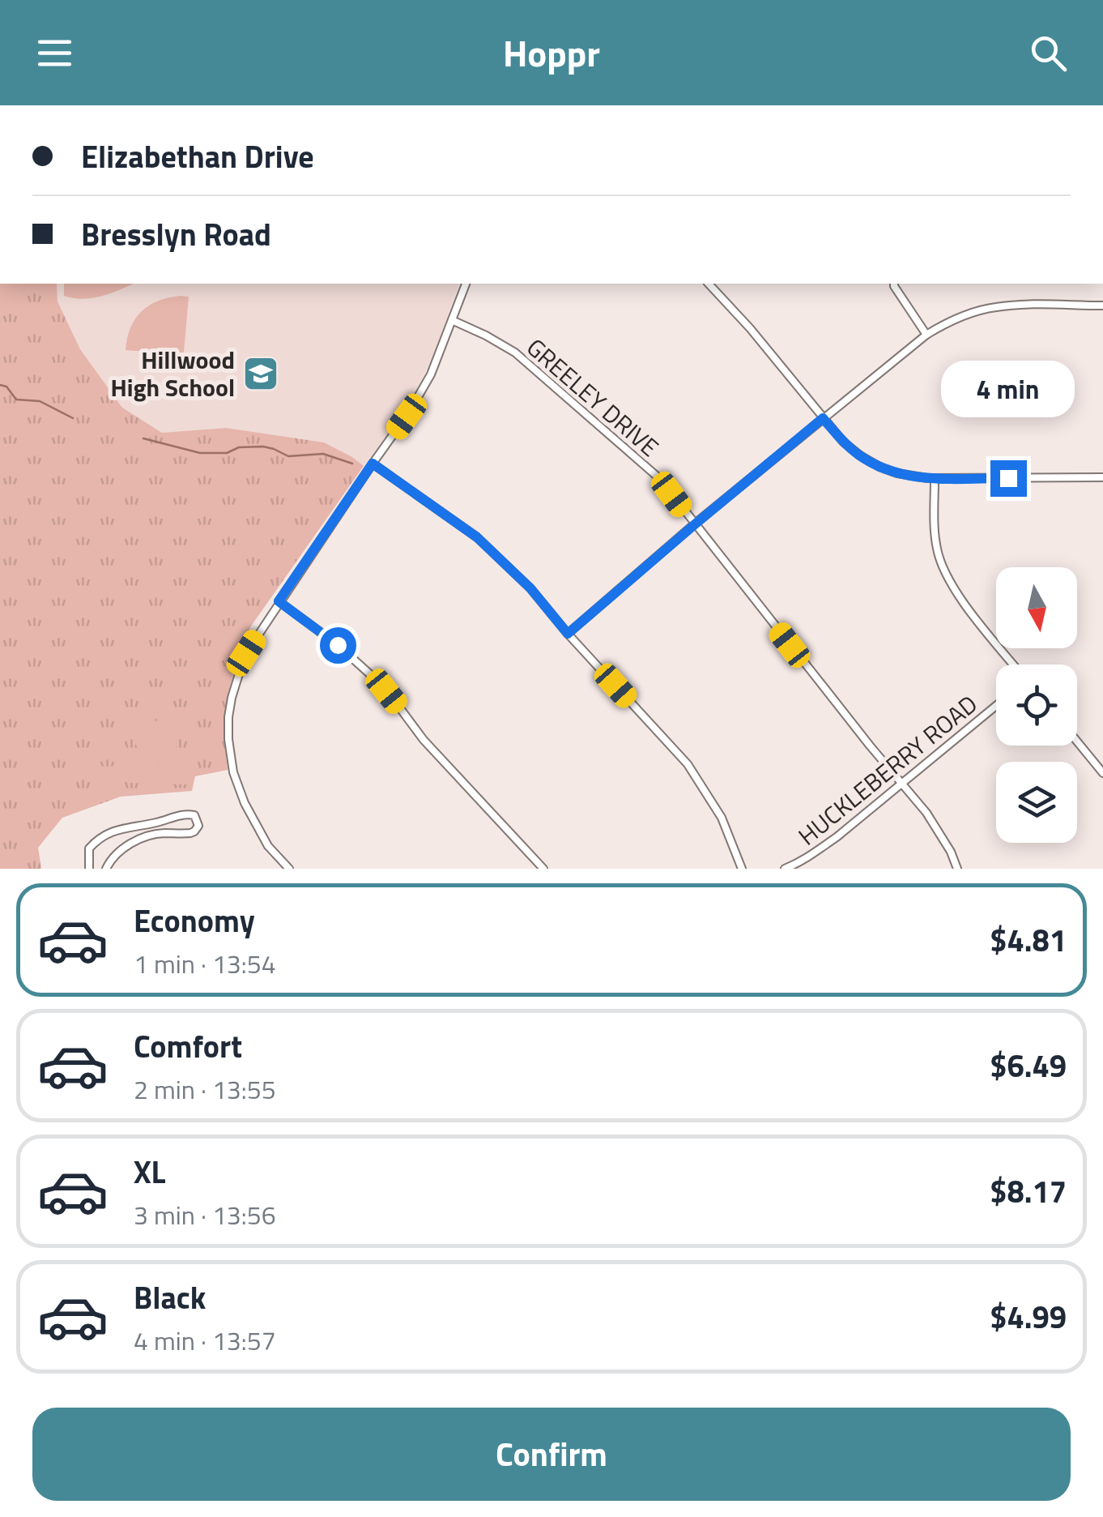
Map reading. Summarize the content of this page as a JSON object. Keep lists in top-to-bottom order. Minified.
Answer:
{"streets":{"street":["GREELEY DRIVE","HUCKLEBERRY ROAD"]},"crossings":[["GREELEY DRIVE","HUCKLEBERRY ROAD"]],"places":{"school or university":["Hillwood High School"]},"north":"bottom","page":{"header":"Hoppr","banner":["Elizabethan Drive","Bresslyn Road"],"bubble":"4 min","list":[{"name":"Economy","note":"1 min · 13:54","value":"$4.81"},{"name":"Comfort","note":"2 min · 13:55","value":"$6.49"},{"name":"XL","note":"3 min · 13:56","value":"$8.17"},{"name":"Black","note":"4 min · 13:57","value":"$4.99"}],"buttons":"Confirm"}}
